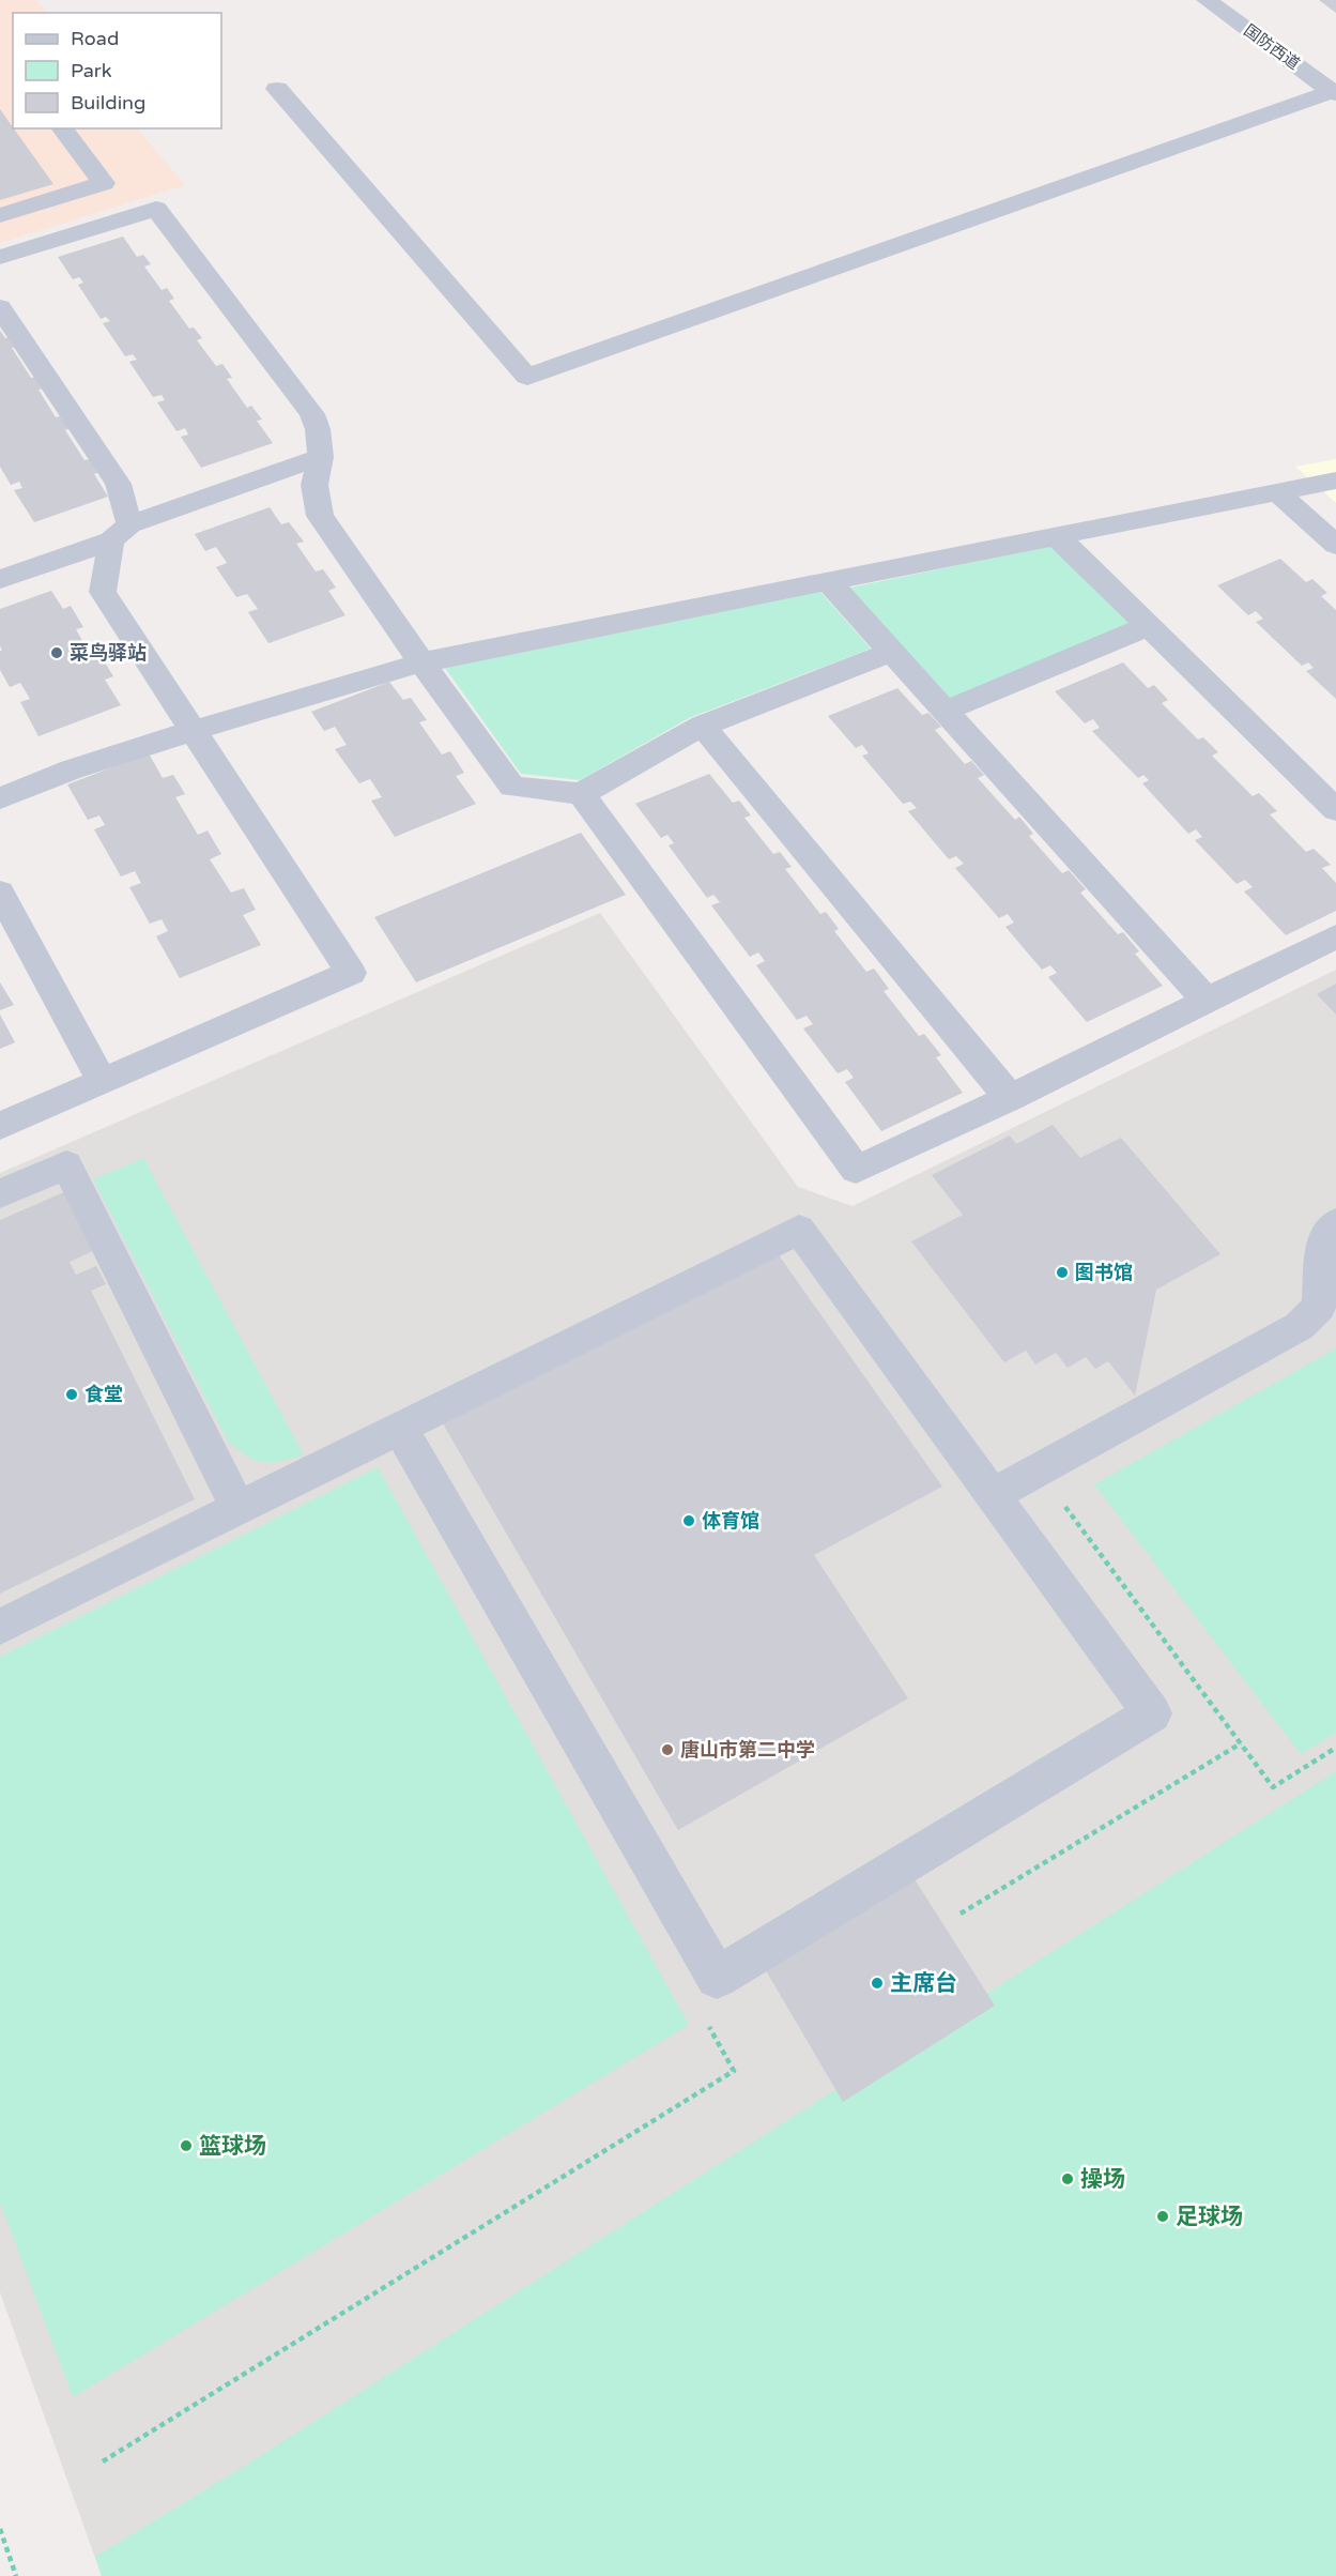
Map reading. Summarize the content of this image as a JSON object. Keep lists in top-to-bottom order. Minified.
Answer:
{"streets":{"street":["国防西道"]},"places":["菜鸟驿站","图书馆","食堂","体育馆","唐山市第二中学","主席台","篮球场","操场","足球场"],"legend":["Road","Park","Building"]}
